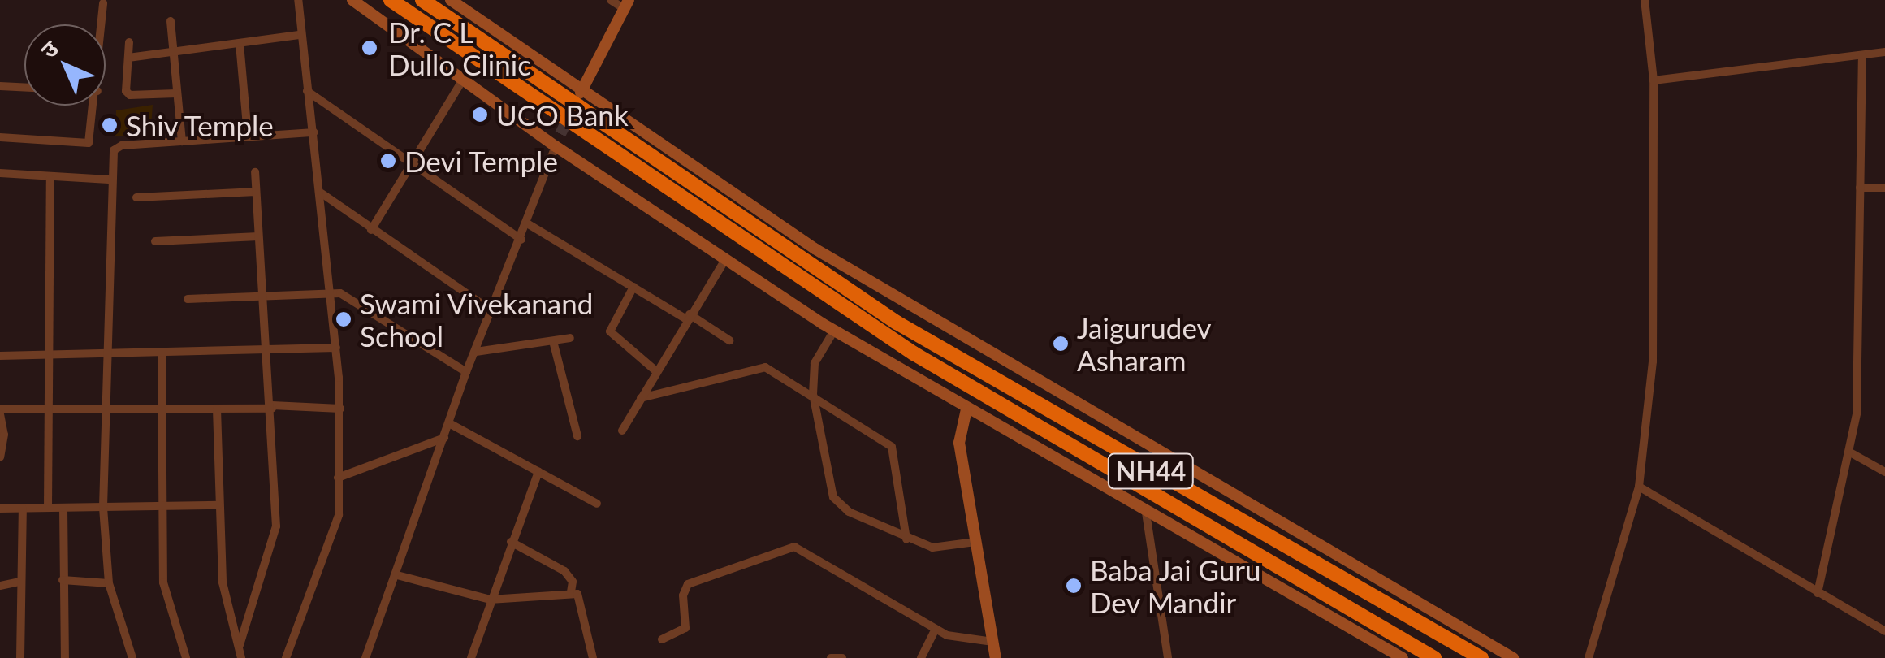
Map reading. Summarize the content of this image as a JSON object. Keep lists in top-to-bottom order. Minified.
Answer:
{"streets":{"highway":["NH44"]},"places":["Dr. C L Dullo Clinic","UCO Bank","Shiv Temple","Devi Temple","Swami Vivekanand School","Jaigurudev Asharam","Baba Jai Guru Dev Mandir"],"north":"top left"}
